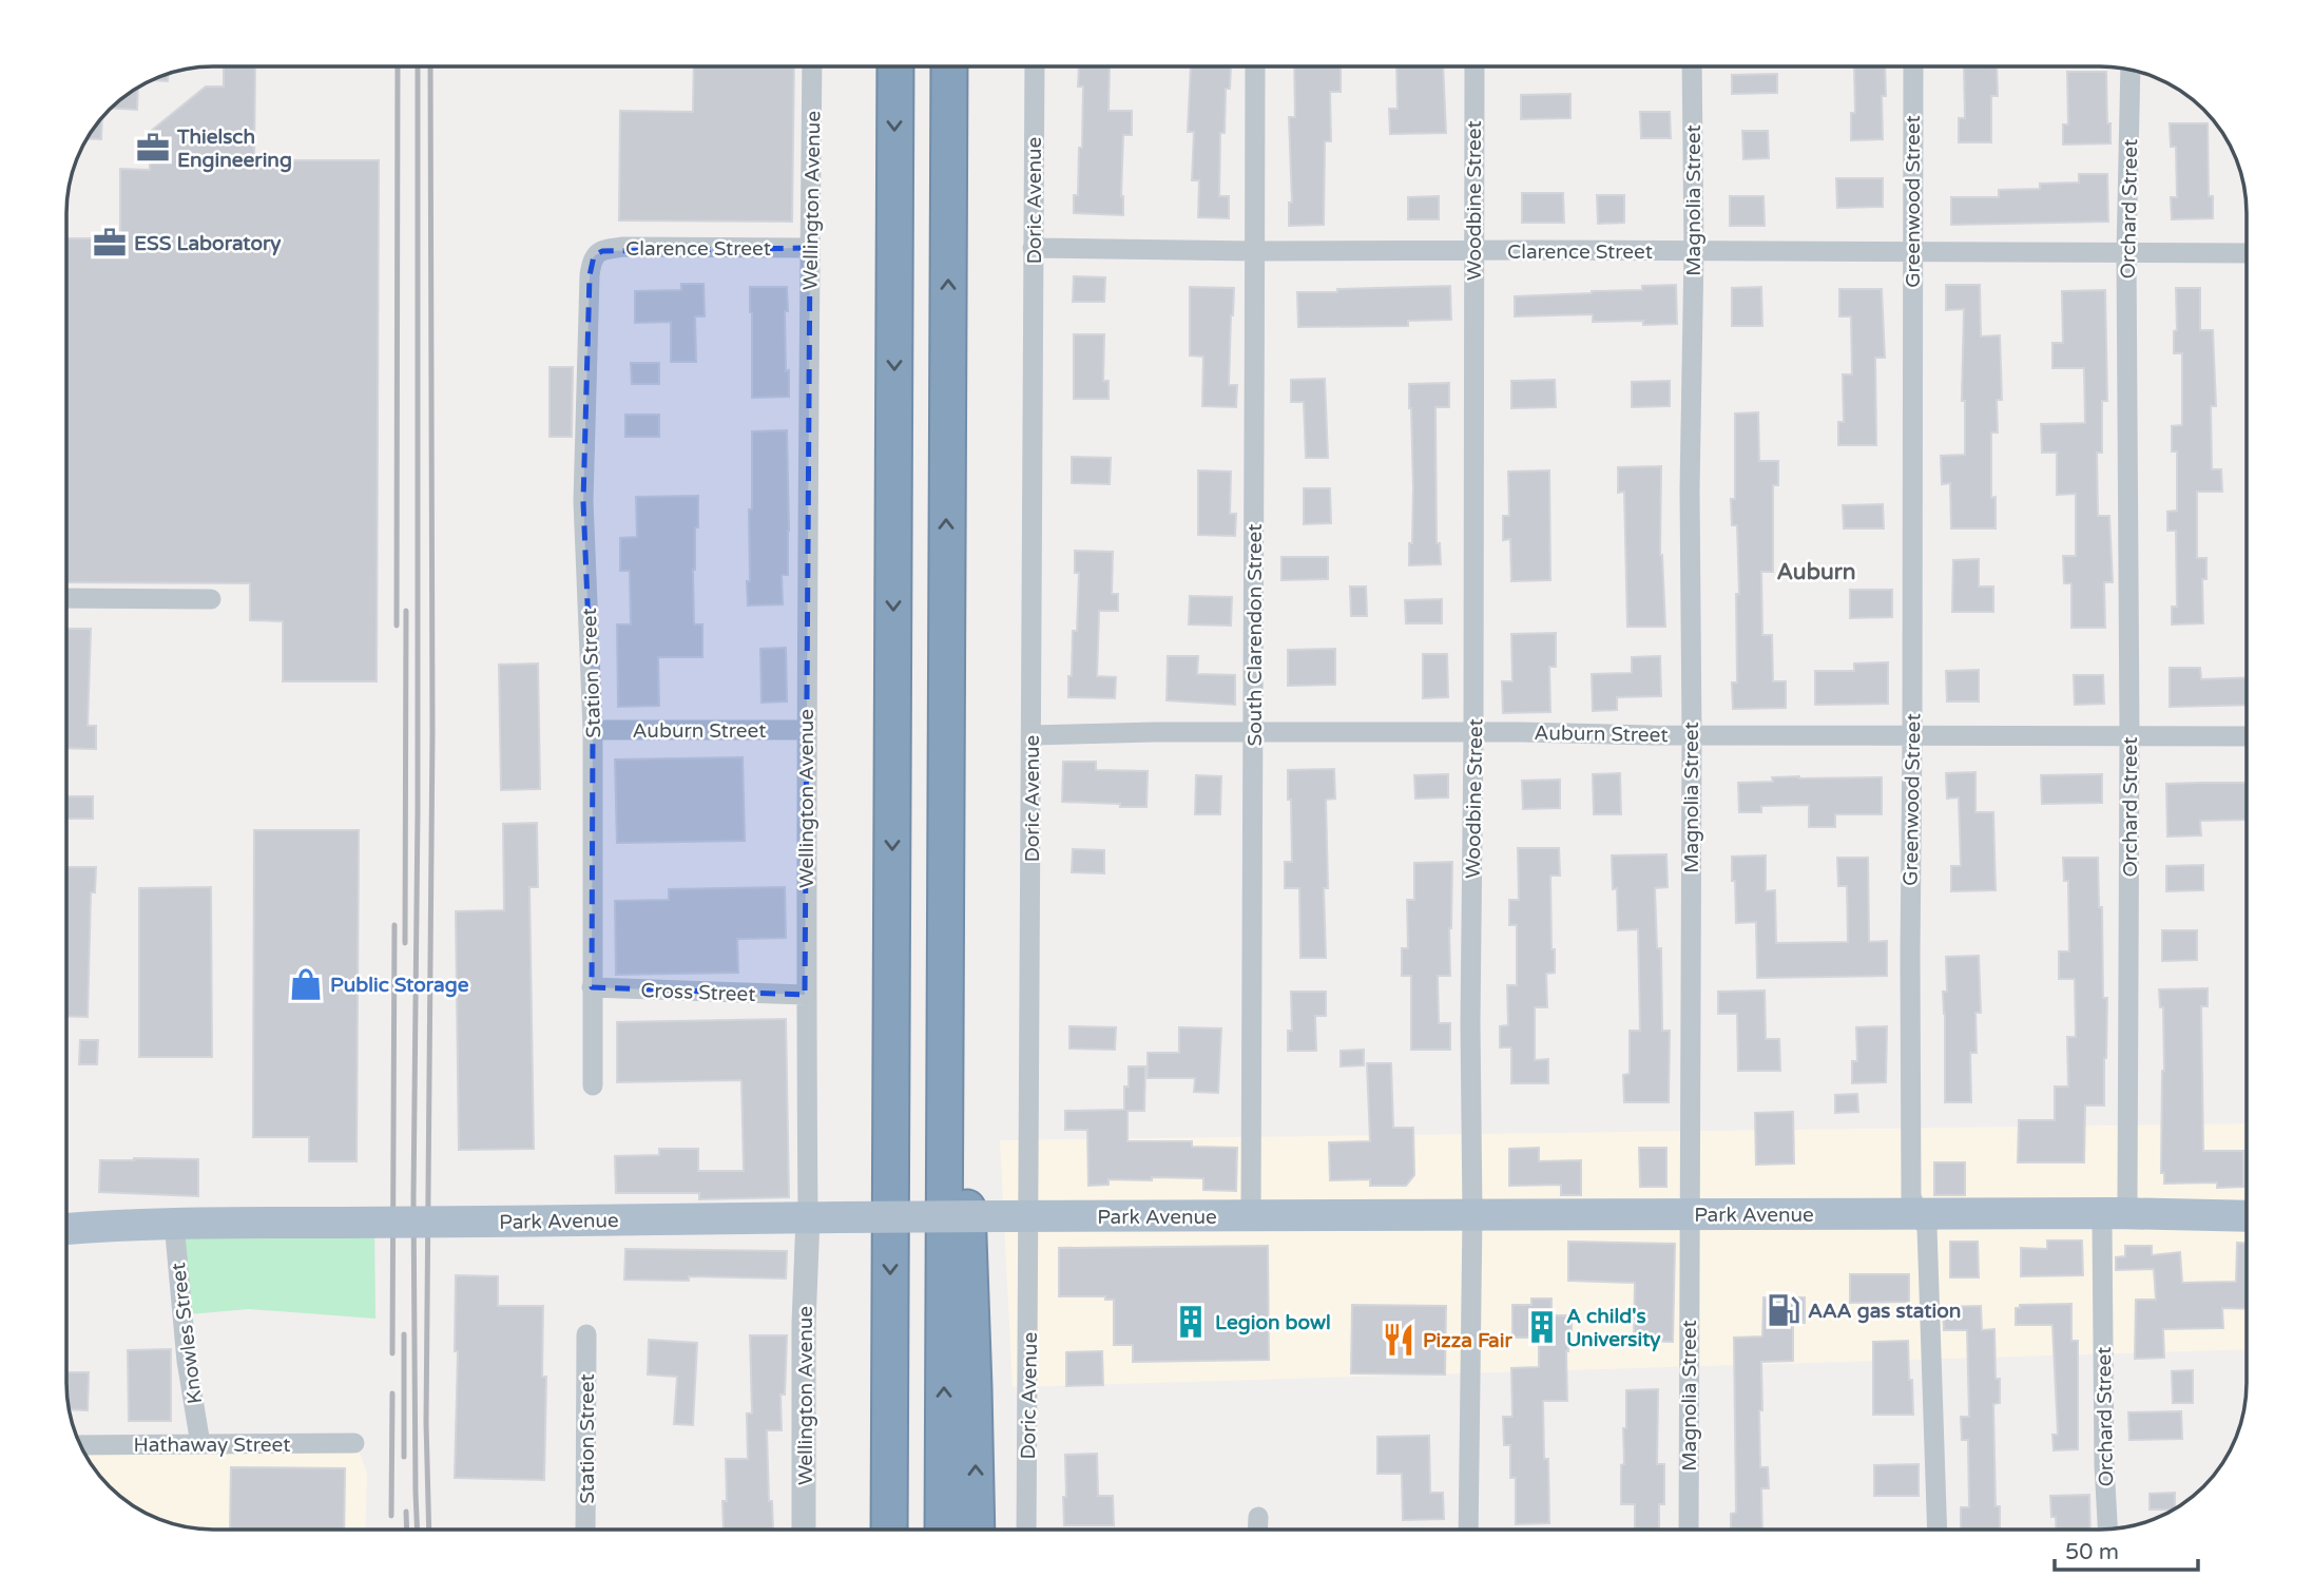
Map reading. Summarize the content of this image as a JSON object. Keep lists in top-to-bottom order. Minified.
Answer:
{"streets":{"main road":["Park Avenue"],"street":["Wellington Avenue","Doric Avenue","Woodbine Street","Magnolia Street","Greenwood Street","Orchard Street","Clarence Street","South Clarendon Street","Station Street","Auburn Street","Cross Street","Knowles Street","Hathaway Street"]},"crossings":[["Wellington Avenue","Clarence Street"],["Wellington Avenue","Auburn Street"],["Wellington Avenue","Cross Street"],["Wellington Avenue","Park Avenue"],["Doric Avenue","Clarence Street"],["Doric Avenue","Auburn Street"],["Doric Avenue","Park Avenue"],["Woodbine Street","Clarence Street"],["Woodbine Street","Auburn Street"],["Woodbine Street","Park Avenue"],["Magnolia Street","Clarence Street"],["Magnolia Street","Auburn Street"],["Magnolia Street","Park Avenue"],["Greenwood Street","Clarence Street"],["Greenwood Street","Auburn Street"],["Greenwood Street","Park Avenue"],["Orchard Street","Clarence Street"],["Orchard Street","Auburn Street"],["Orchard Street","Park Avenue"],["Clarence Street","South Clarendon Street"],["Clarence Street","Station Street"],["South Clarendon Street","Auburn Street"],["South Clarendon Street","Park Avenue"],["Station Street","Auburn Street"],["Station Street","Cross Street"],["Park Avenue","Knowles Street"],["Knowles Street","Hathaway Street"]],"districts":["Auburn"],"places":{"office":["Thielsch Engineering","ESS Laboratory"],"shop":["Public Storage"],"fuel station":["AAA gas station"],"building":["Legion bowl","A child's University"],"restaurant":["Pizza Fair"]},"scale_bar":"50 m"}
